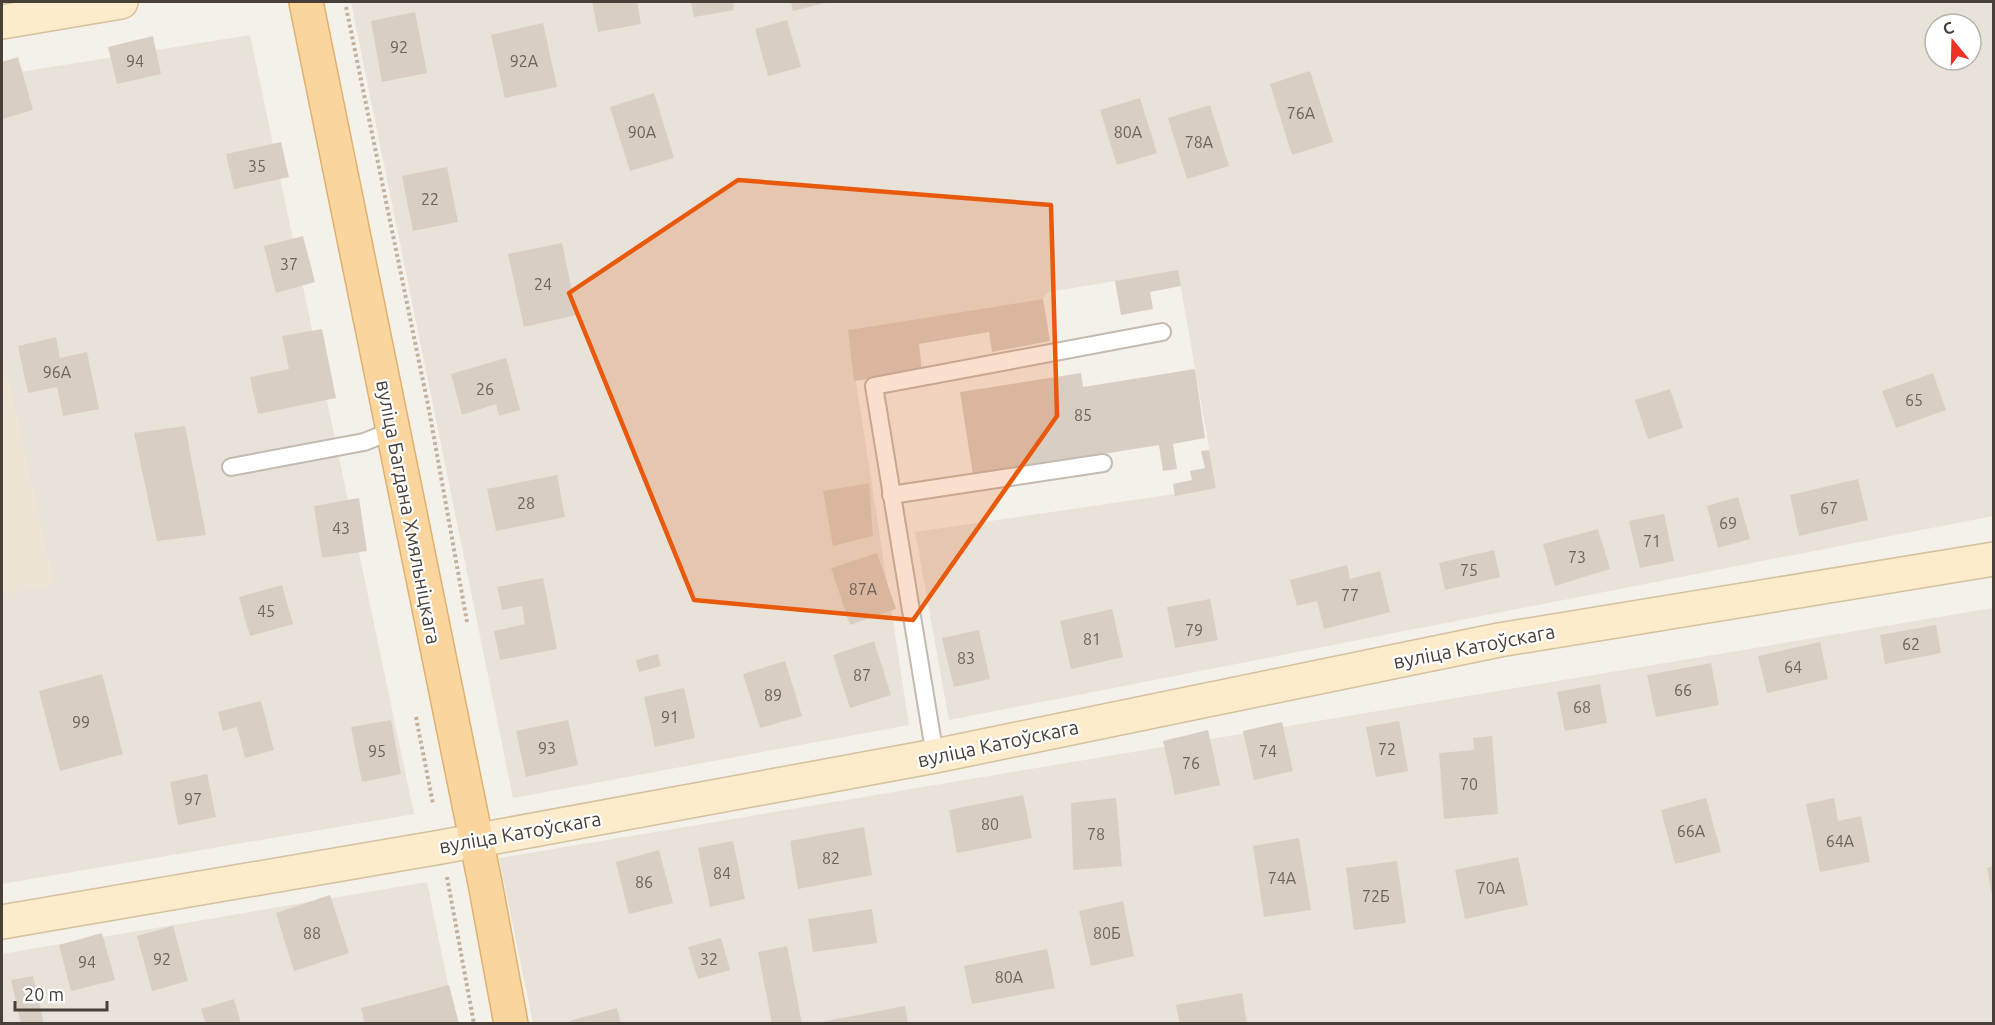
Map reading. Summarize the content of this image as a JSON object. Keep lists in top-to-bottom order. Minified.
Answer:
{"streets":{"main road":["вуліца Багдана Хмяльніцкага"],"street":["вуліца Катоўскага"]},"crossings":[["вуліца Багдана Хмяльніцкага","вуліца Катоўскага"]],"house_numbers":["92","94","92А","76А","90А","80А","78А","35","22","37","24","96А","26","65","85","28","67","69","43","71","73","75","87А","77","45","79","81","62","83","64","87","66","89","68","91","99","93","72","95","74","76","70","97","80","66А","78","64А","82","84","74А","86","70А","72Б","88","80Б","92","32","94","80А"],"scale_bar":"20 m","north":"top"}
